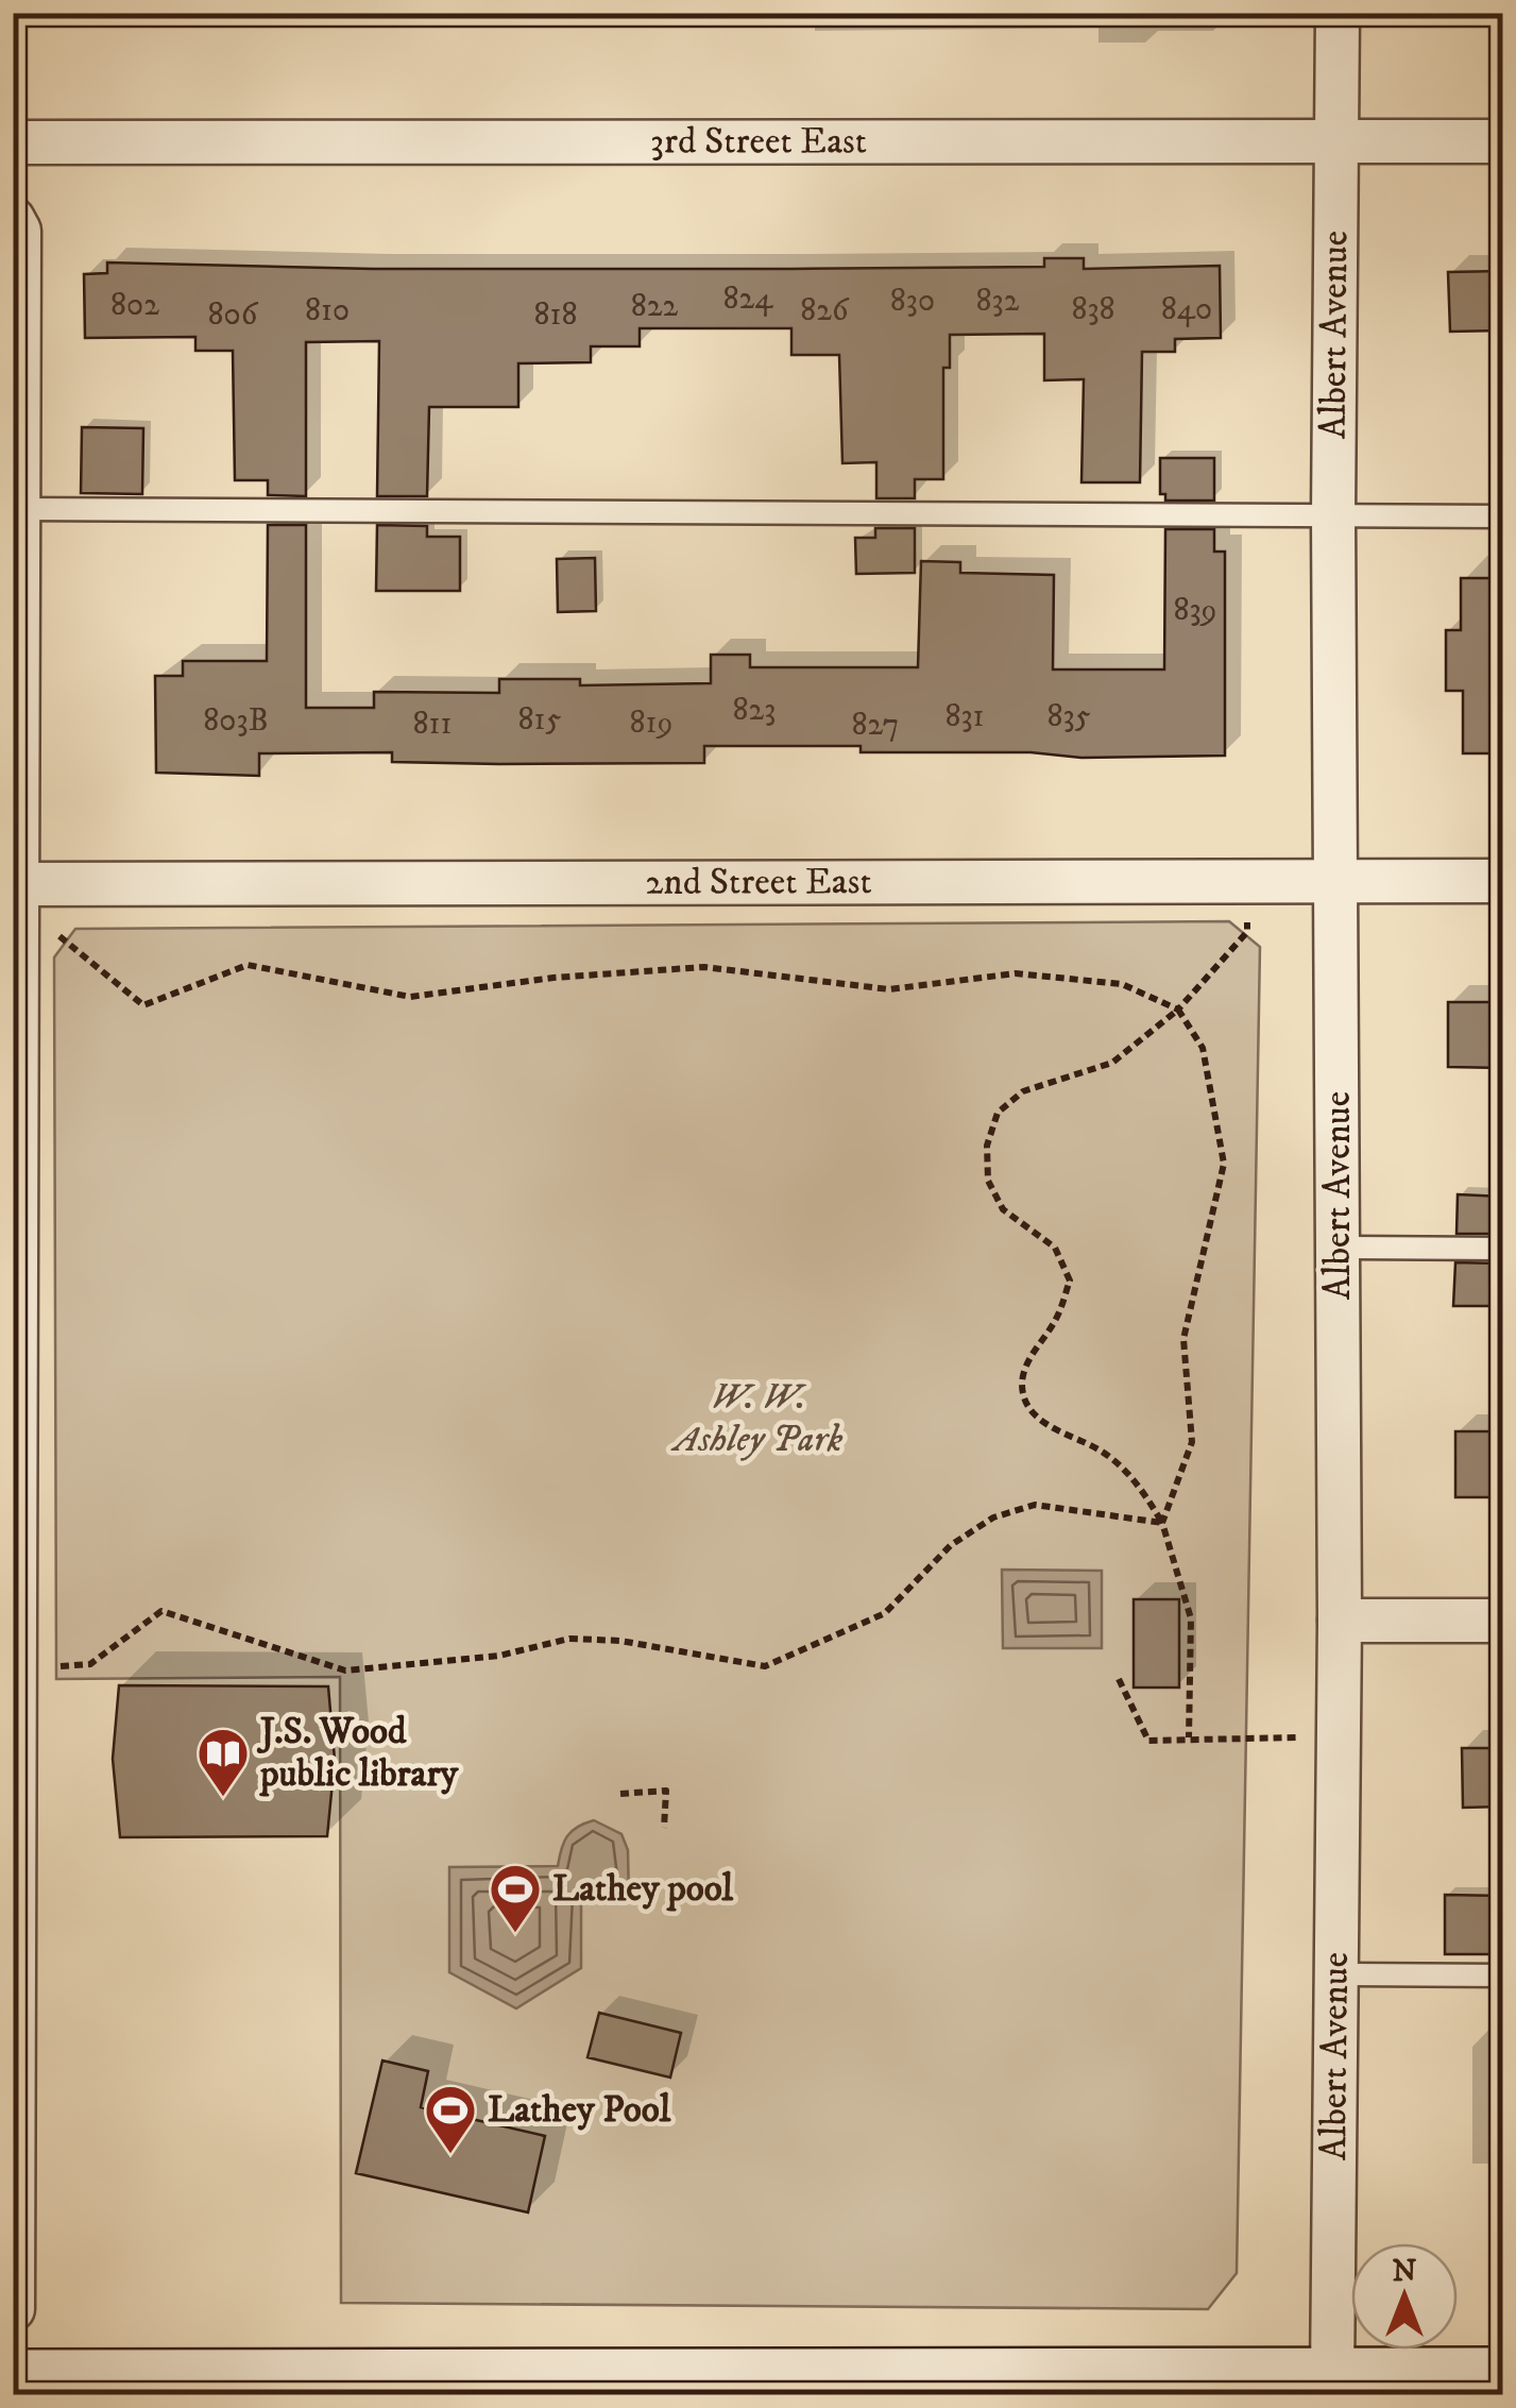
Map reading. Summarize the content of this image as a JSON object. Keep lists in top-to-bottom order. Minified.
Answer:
{"streets":{"street":["3rd Street East","Albert Avenue","2nd Street East"]},"crossings":[["3rd Street East","Albert Avenue"],["Albert Avenue","2nd Street East"]],"parks":["W. W. Ashley Park"],"places":{"library":["J.S. Wood public library"],"sports":["Lathey pool","Lathey Pool"]},"house_numbers":["824","830","832","802","822","838","840","810","826","806","818","839","823","831","835","815","803B","819","811","827"],"north":"top"}
